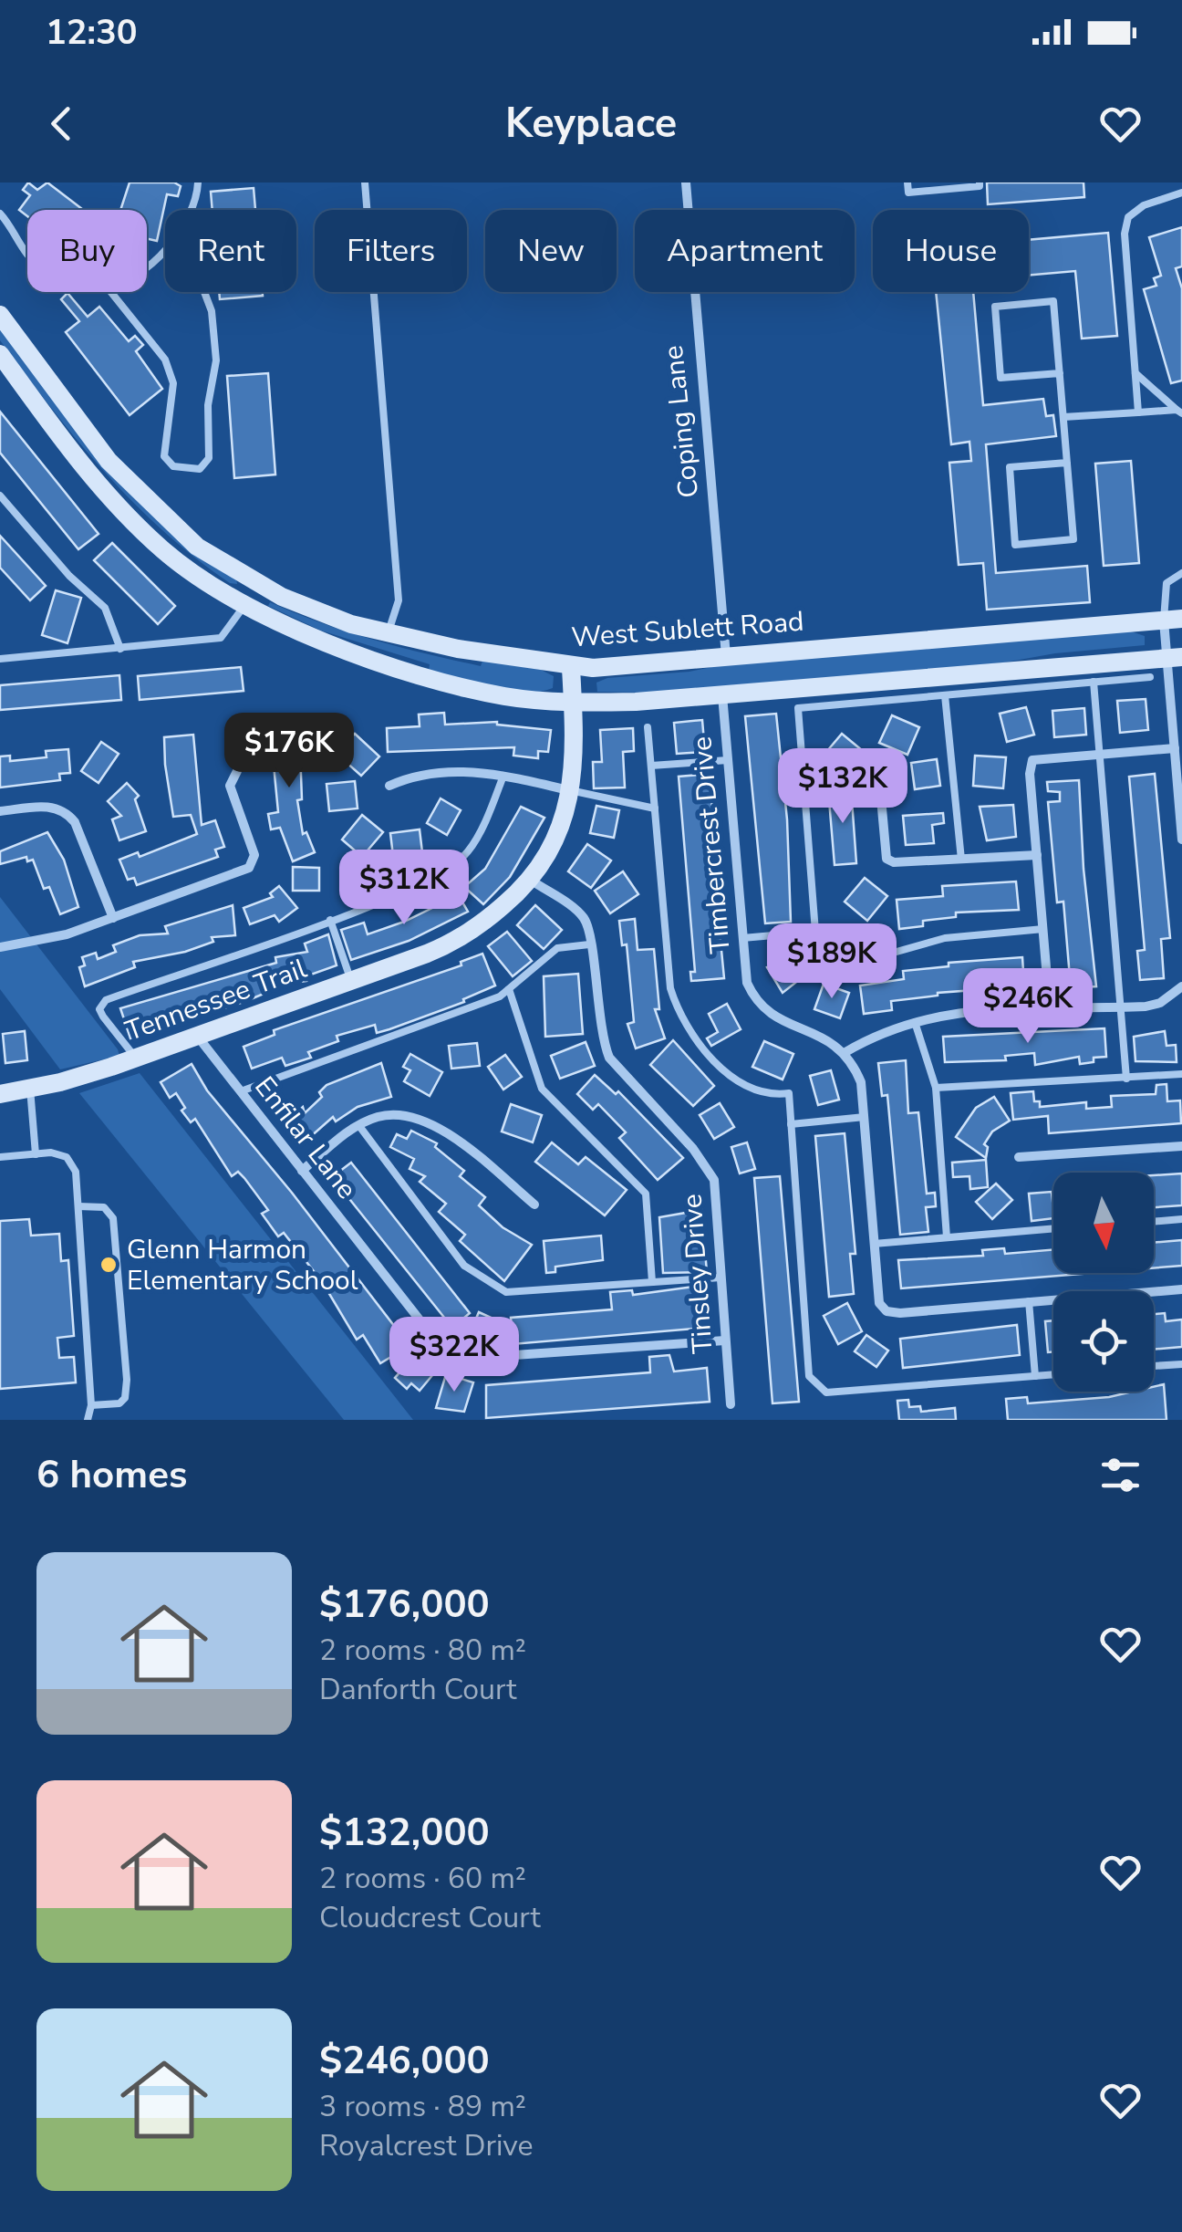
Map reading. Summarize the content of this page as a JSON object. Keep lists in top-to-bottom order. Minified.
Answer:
{"streets":{"main road":["West Sublett Road","Tennessee Trail"],"street":["Coping Lane","Timbercrest Drive","Enfilar Lane","Tinsley Drive"]},"crossings":[["Coping Lane","West Sublett Road"],["West Sublett Road","Tennessee Trail"],["Tennessee Trail","Enfilar Lane"],["Tennessee Trail","Tinsley Drive"],["Enfilar Lane","Tinsley Drive"]],"places":["Glenn Harmon Elementary School"],"north":"bottom","page":{"status":"12:30","header":"Keyplace","chip":["Buy","Rent","Filters","New","Apartment","House"],"price":["$176K","$132K","$312K","$189K","$246K","$322K"],"heading":"6 homes","list":[{"name":"$176,000","note":"2 rooms · 80 m² · Danforth Court"},{"name":"$132,000","note":"2 rooms · 60 m² · Cloudcrest Court"},{"name":"$246,000","note":"3 rooms · 89 m² · Royalcrest Drive"}]}}
